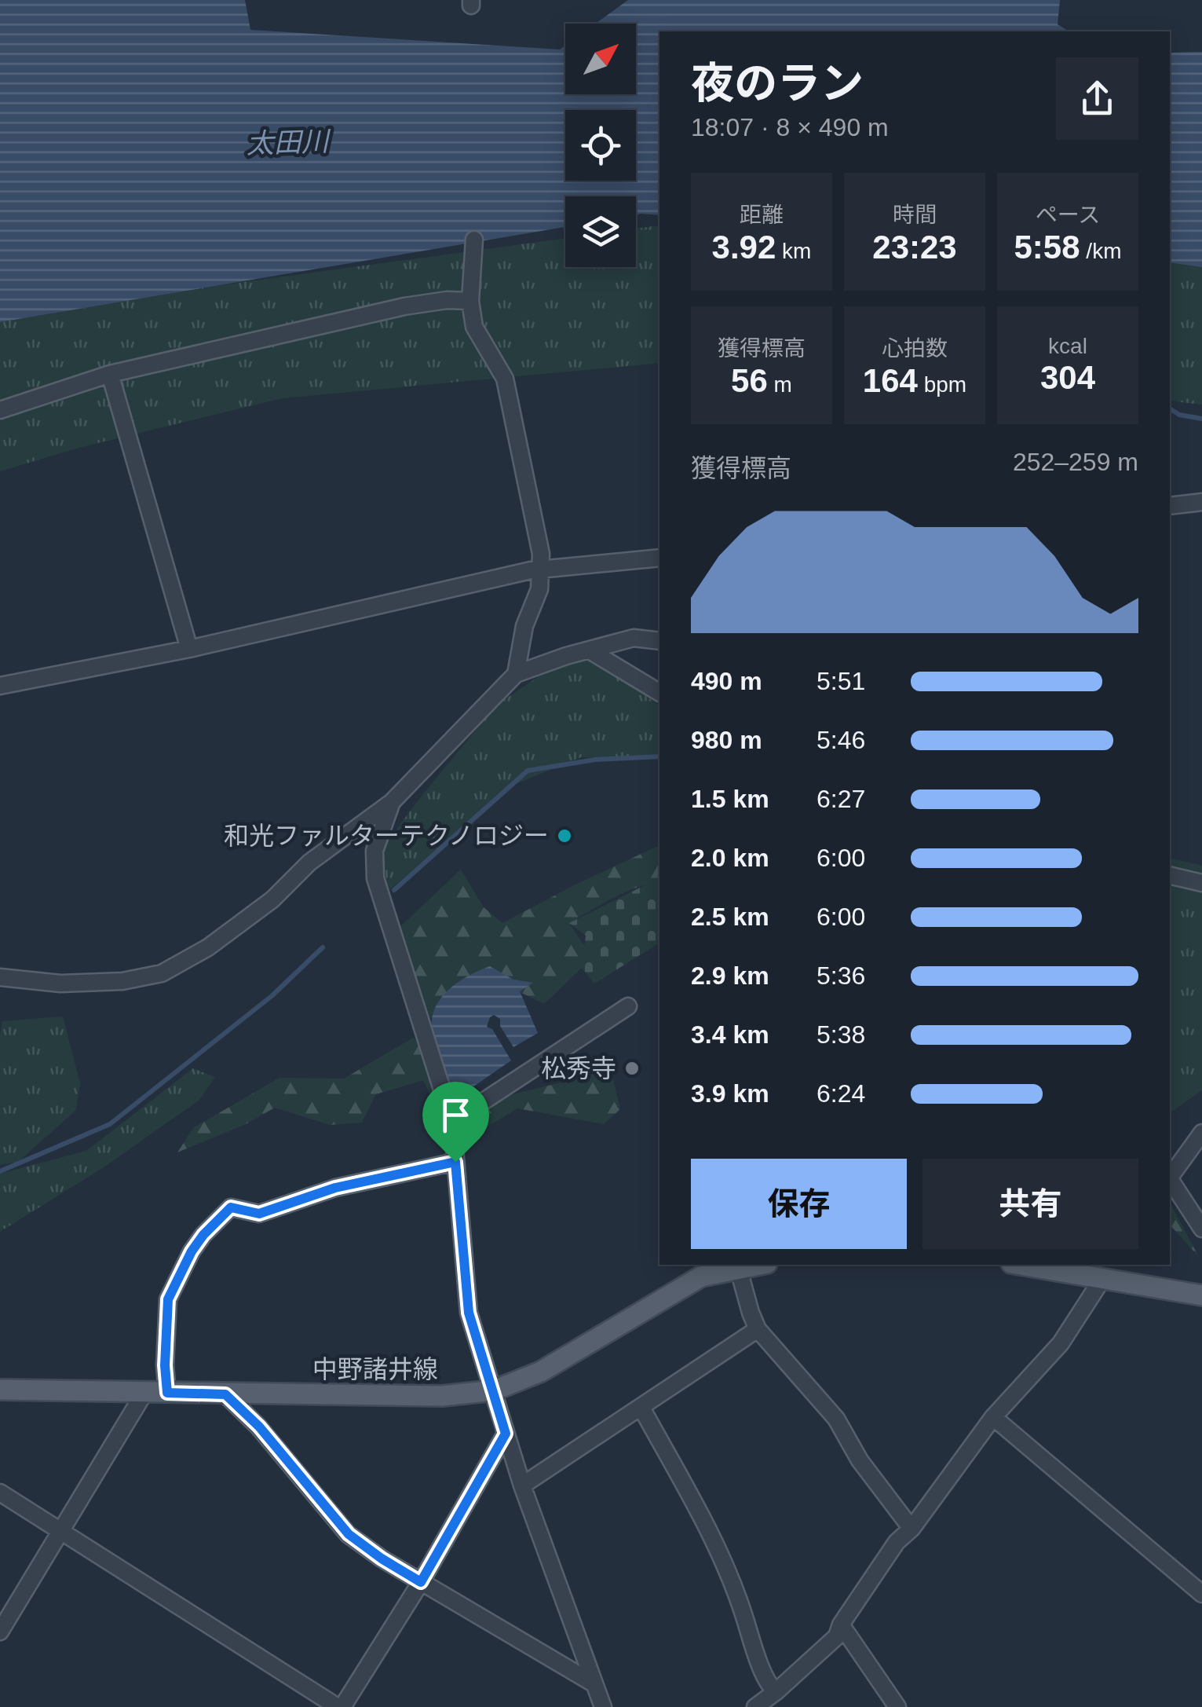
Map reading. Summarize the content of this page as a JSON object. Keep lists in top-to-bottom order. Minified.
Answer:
{"streets":{"main road":["中野諸井線"]},"water":["太田川"],"places":["和光ファルターテクノロジー","松秀寺"],"north":"top right","page":{"heading":["夜のラン","18:07 · 8 × 490 m"],"stats":[["距離","3.92 km"],["時間","23:23"],["ペース","5:58 /km"],["獲得標高","56 m"],["心拍数","164 bpm"],["kcal","304"]],"chart":["獲得標高","252–259 m"],"list":[{"name":"490 m","note":"5:51"},{"name":"980 m","note":"5:46"},{"name":"1.5 km","note":"6:27"},{"name":"2.0 km","note":"6:00"},{"name":"2.5 km","note":"6:00"},{"name":"2.9 km","note":"5:36"},{"name":"3.4 km","note":"5:38"},{"name":"3.9 km","note":"6:24"}],"buttons":["保存","共有"]}}
